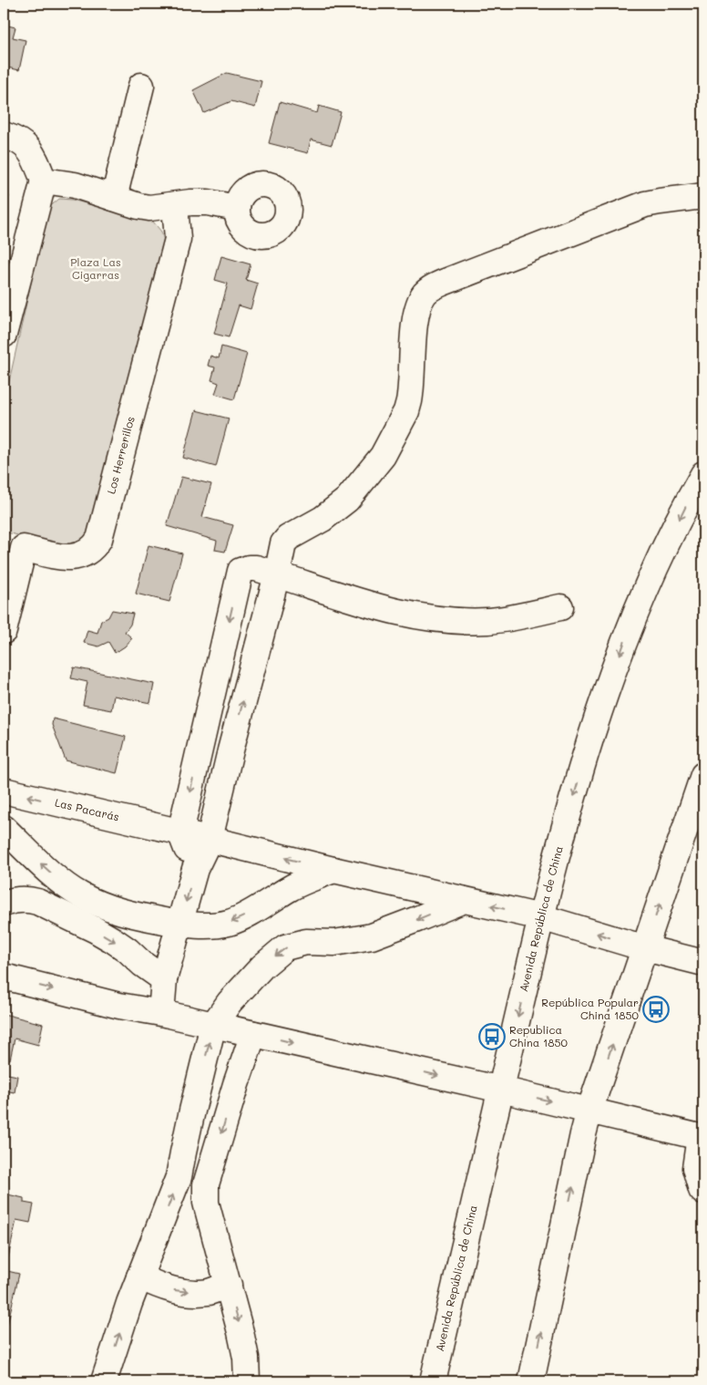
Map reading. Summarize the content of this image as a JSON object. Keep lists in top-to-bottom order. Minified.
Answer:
{"streets":{"street":["Los Herrerillos","Las Pacarás","Avenida República de China"]},"crossings":[["Las Pacarás","Avenida República de China"]],"parks":["Plaza Las Cigarras"],"places":{"bus stop":["República Popular China 1850","Republica China 1850"]}}
